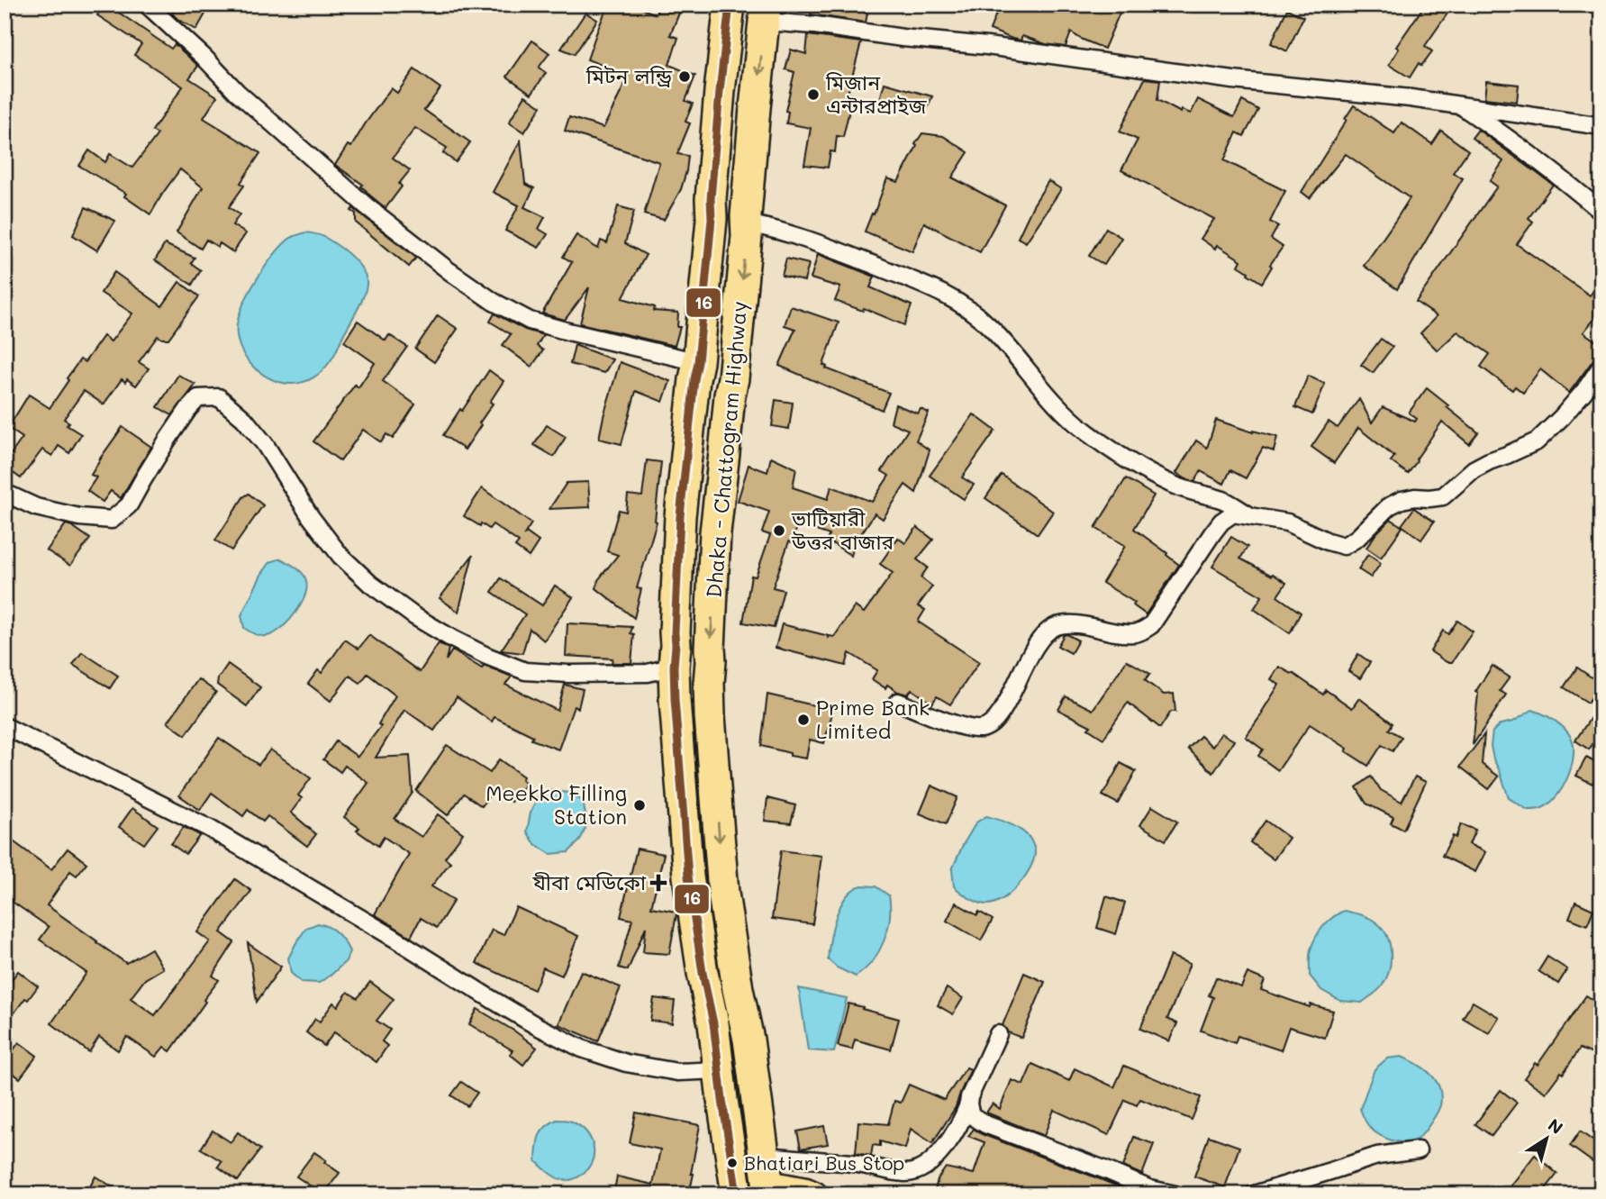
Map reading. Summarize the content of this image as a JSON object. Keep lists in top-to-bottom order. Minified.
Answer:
{"streets":{"highway":["Dhaka - Chattogram Highway"]},"places":{"other":["মিটন লন্ড্রি","মিজান এন্টারপ্রাইজ","ভাটিয়ারী উত্তর বাজার","Prime Bank Limited","Meekko Filling Station","Bhatiari Bus Stop"],"health":["যীবা মেডিকো"]},"lines":["transit line 16"],"north":"top right"}
